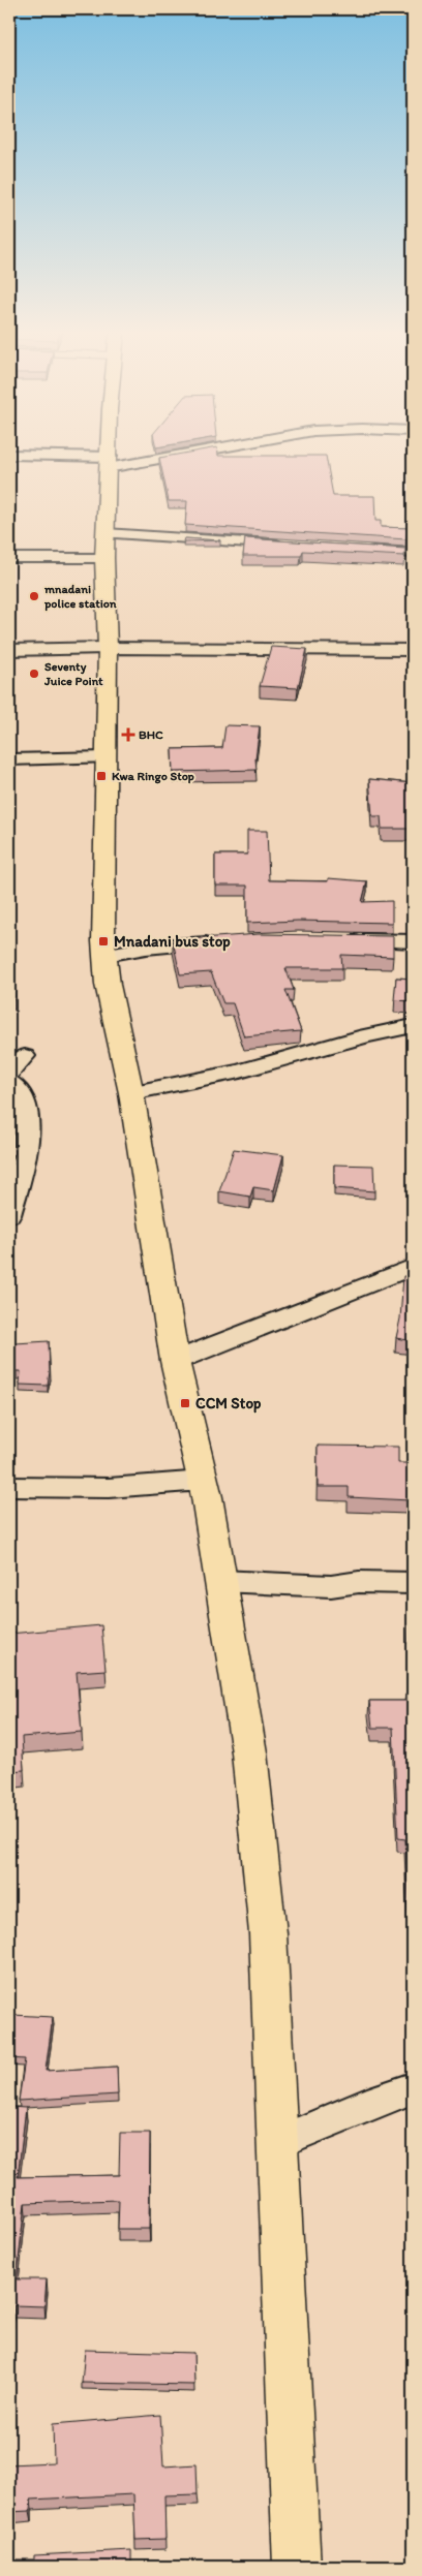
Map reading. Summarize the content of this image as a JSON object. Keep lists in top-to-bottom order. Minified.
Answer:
{"places":{"other":["mnadani police station","Seventy Juice Point"],"health":["BHC"],"transit":["Kwa Ringo Stop","Mnadani bus stop","CCM Stop"]}}
